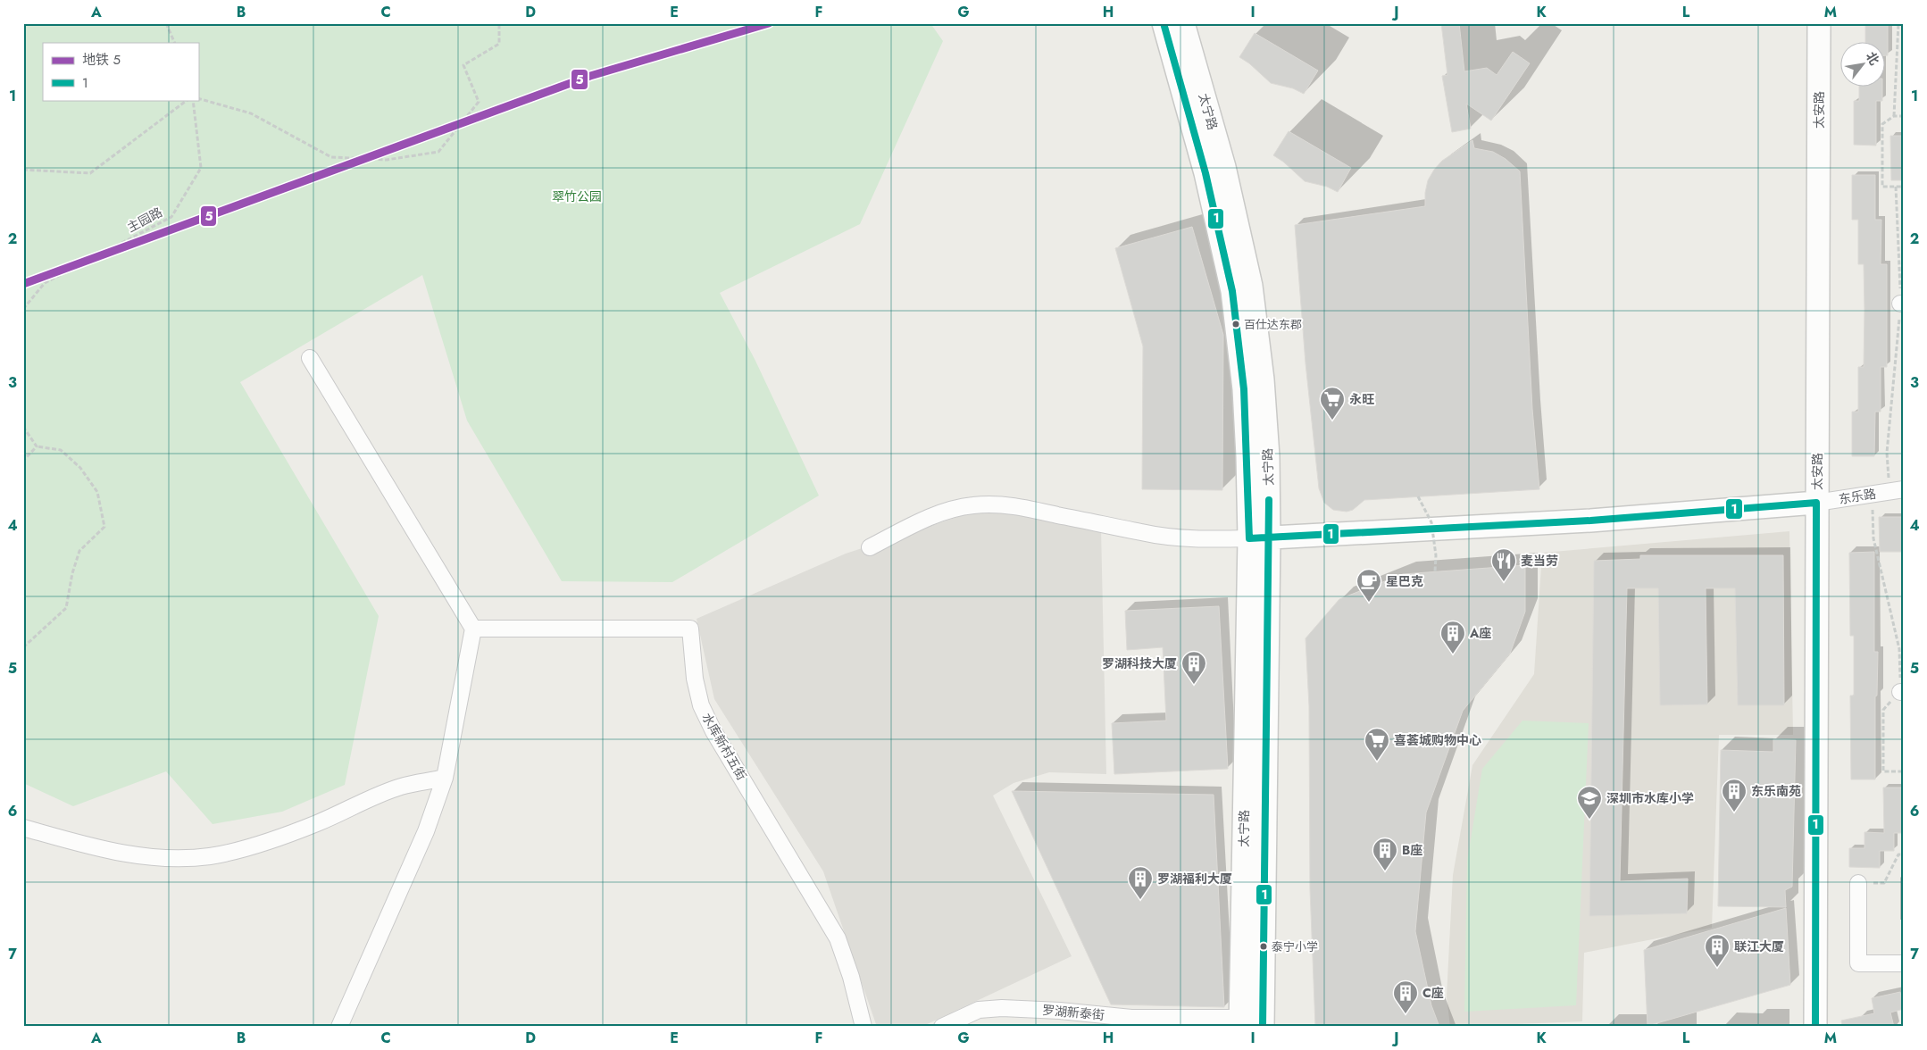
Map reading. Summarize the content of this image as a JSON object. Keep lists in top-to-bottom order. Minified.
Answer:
{"streets":{"main road":["太安路","太宁路","东乐路"],"street":["水库新村五街","罗湖新泰街"],"path":["主园路"]},"crossings":[["太安路","东乐路"],["太宁路","东乐路"],["太宁路","罗湖新泰街"]],"parks":["翠竹公园"],"places":{"other":["百仕达东郡","泰宁小学"],"supermarket":["永旺","喜荟城购物中心"],"restaurant":["麦当劳"],"cafe":["星巴克"],"building":["A座","罗湖科技大厦","东乐南苑","B座","罗湖福利大厦","联江大厦","C座"],"school or university":["深圳市水库小学"]},"lines":["metro line 5","transit line 1"],"legend":["地铁 5","1"],"north":"top right","grid":{"columns":["A","B","C","D","E","F","G","H","I","J","K","L","M"],"rows":["1","2","3","4","5","6","7"]}}
